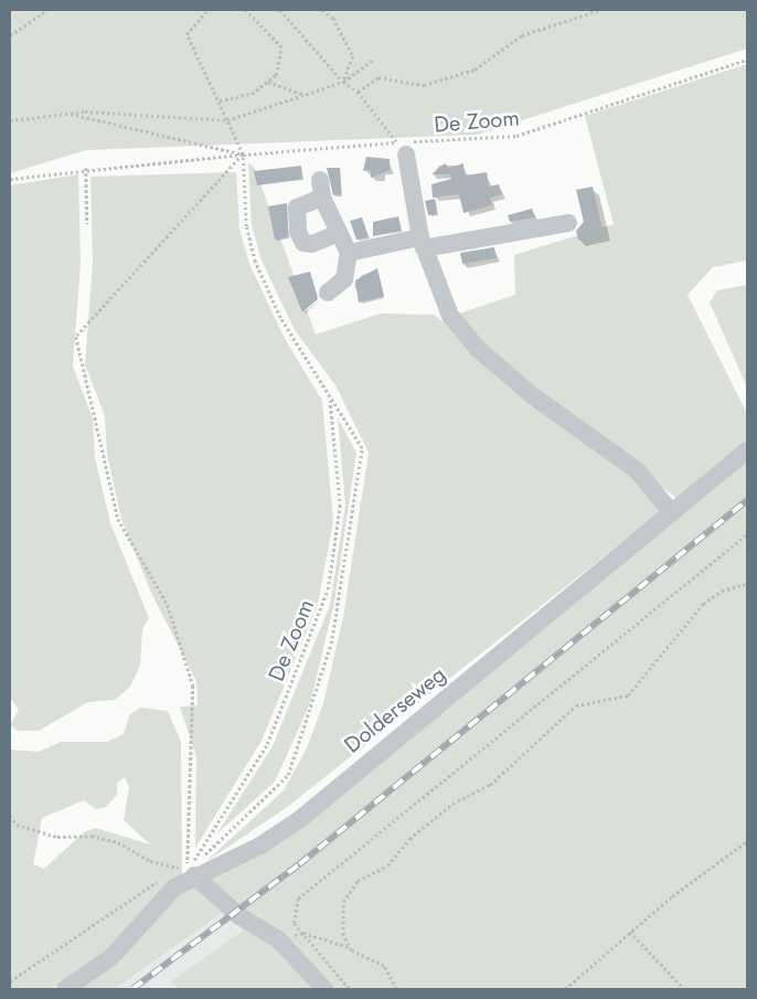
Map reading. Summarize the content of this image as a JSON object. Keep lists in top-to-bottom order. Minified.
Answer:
{"streets":{"street":["Dolderseweg"],"path":["De Zoom"]},"crossings":[["De Zoom","Dolderseweg"]]}
